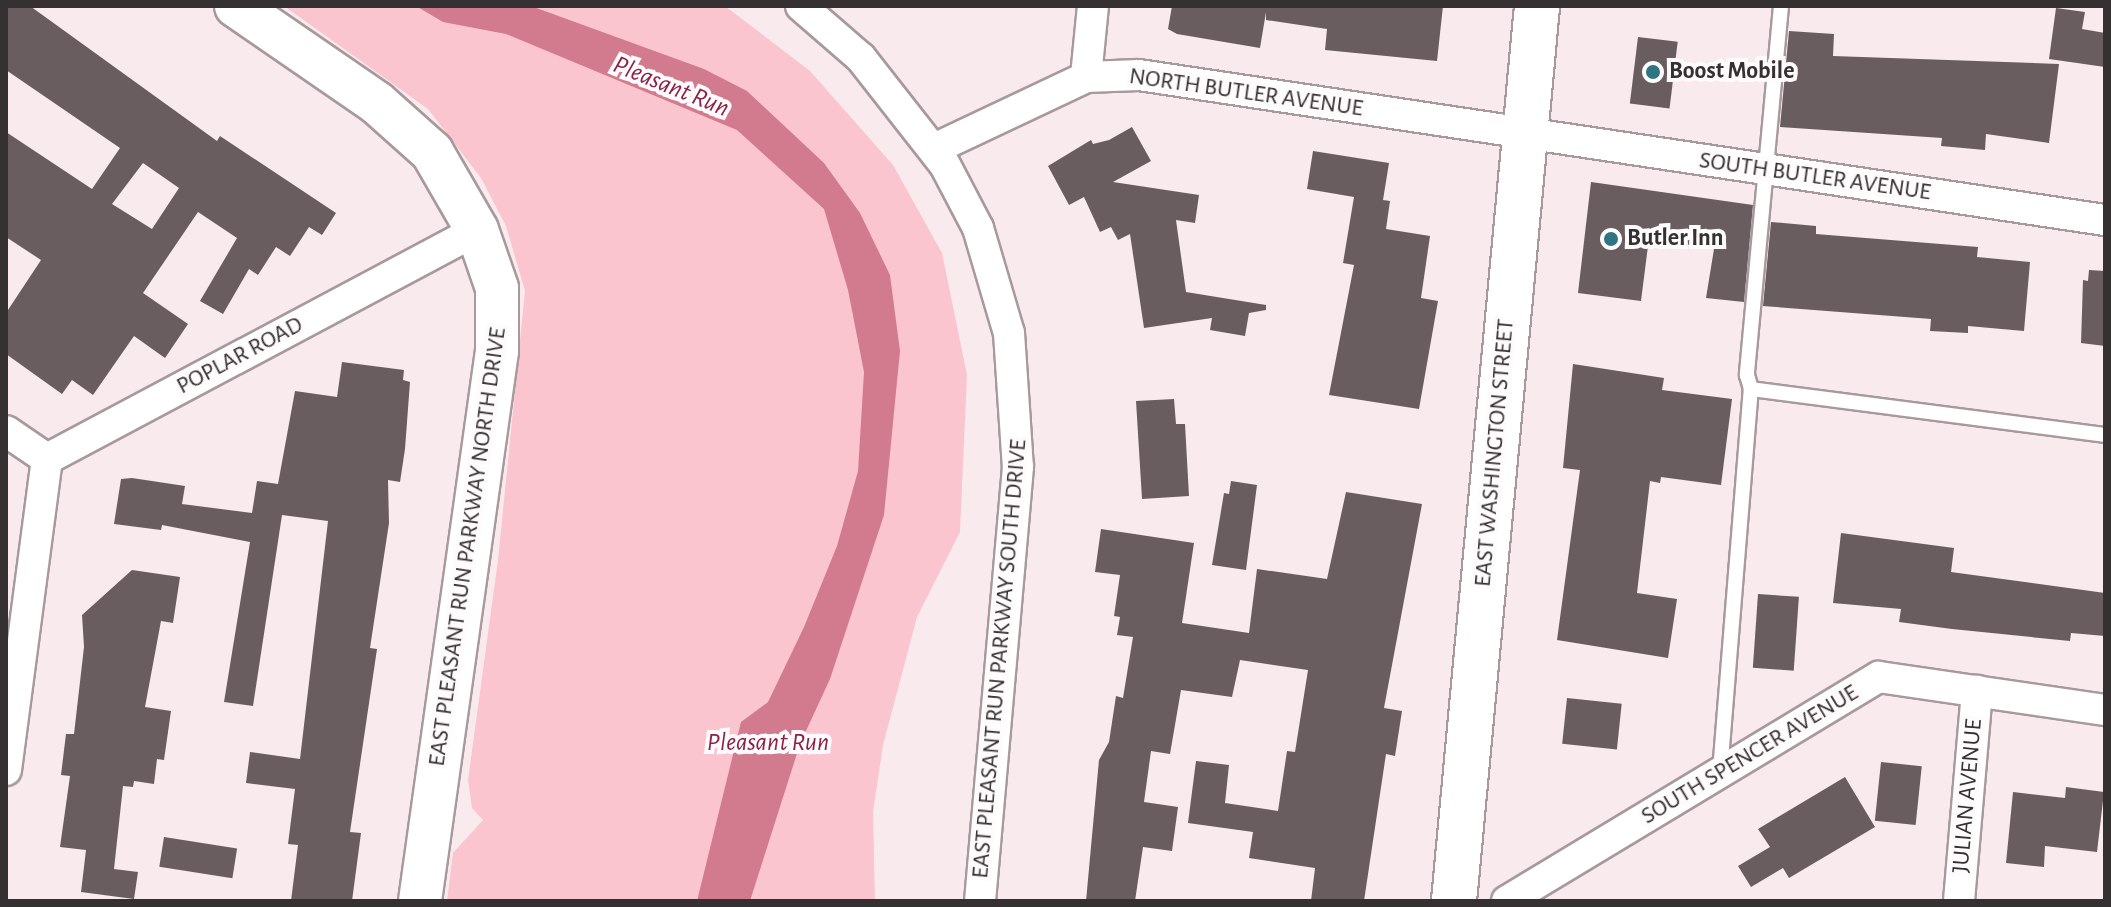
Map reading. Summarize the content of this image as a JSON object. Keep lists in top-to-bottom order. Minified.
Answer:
{"streets":{"main road":["EAST WASHINGTON STREET","EAST PLEASANT RUN PARKWAY NORTH DRIVE"],"street":["NORTH BUTLER AVENUE","SOUTH BUTLER AVENUE","POPLAR ROAD","EAST PLEASANT RUN PARKWAY SOUTH DRIVE","SOUTH SPENCER AVENUE","JULIAN AVENUE"]},"crossings":[["NORTH BUTLER AVENUE","SOUTH BUTLER AVENUE"],["NORTH BUTLER AVENUE","EAST WASHINGTON STREET"],["NORTH BUTLER AVENUE","EAST PLEASANT RUN PARKWAY SOUTH DRIVE"],["SOUTH BUTLER AVENUE","EAST WASHINGTON STREET"],["POPLAR ROAD","EAST PLEASANT RUN PARKWAY NORTH DRIVE"],["SOUTH SPENCER AVENUE","JULIAN AVENUE"]],"water":["Pleasant Run"],"places":["Boost Mobile","Butler Inn"]}
